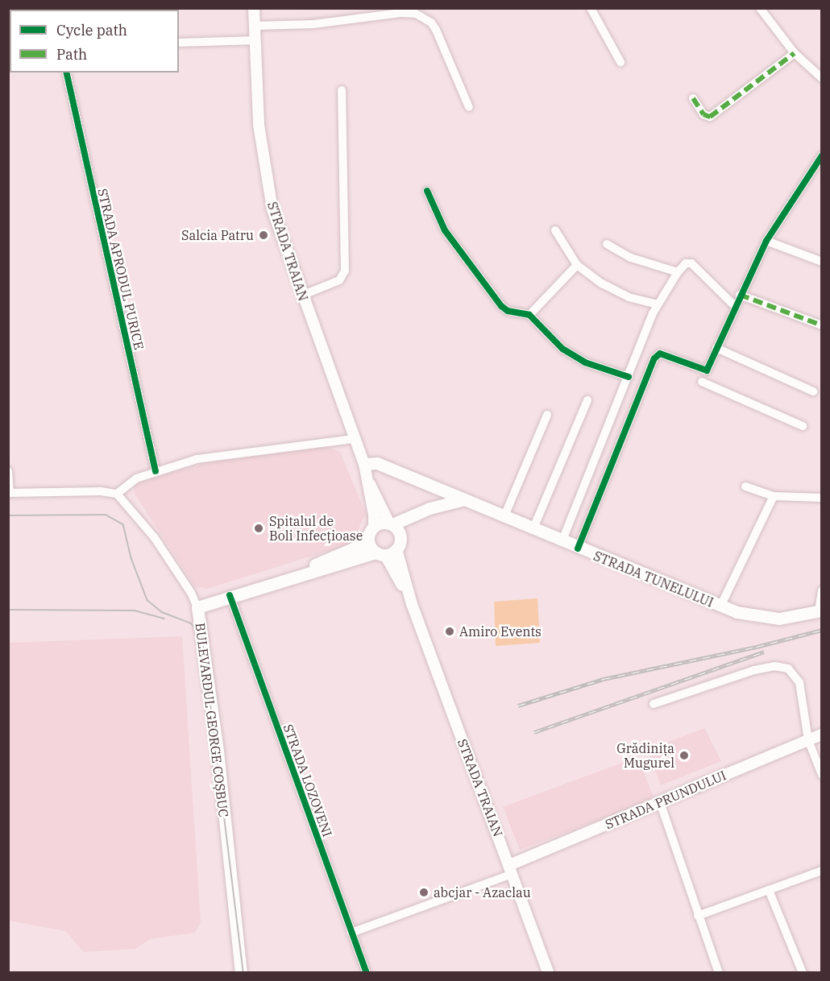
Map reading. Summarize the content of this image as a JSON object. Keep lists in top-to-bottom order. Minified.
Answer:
{"streets":{"highway":["STRADA TUNELULUI","BULEVARDUL GEORGE COȘBUC"],"main road":["STRADA TRAIAN","STRADA PRUNDULUI"],"street":["STRADA APRODUL PURICE","STRADA LOZOVENI"]},"crossings":[["STRADA TRAIAN","STRADA TUNELULUI"],["STRADA TRAIAN","STRADA PRUNDULUI"],["STRADA LOZOVENI","STRADA PRUNDULUI"]],"places":["Salcia Patru","Spitalul de Boli Infecțioase","Amiro Events","Grădinița Mugurel","abcjar - Azaclau"],"legend":["Cycle path","Path"]}
